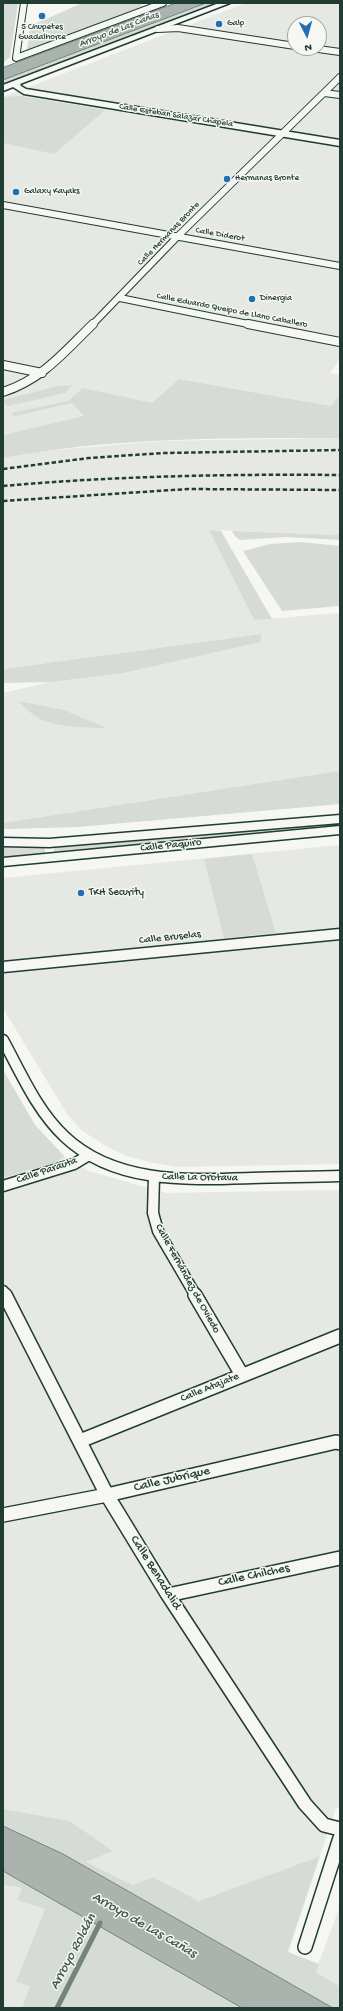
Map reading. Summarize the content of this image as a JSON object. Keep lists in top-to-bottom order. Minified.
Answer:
{"streets":{"main road":["Calle Esteban Salazar Chapela","Calle Paquiro"],"street":["Calle Hermanas Bronte","Calle Diderot","Calle Eduardo Queipo de Llano Caballero","Calle Bruselas","Calle Parauta","Calle La Orotava","Calle Fernández de Oviedo","Calle Atajate","Calle Jubrique","Calle Benadalid","Calle Chilches"]},"crossings":[["Calle Esteban Salazar Chapela","Calle Hermanas Bronte"],["Calle Hermanas Bronte","Calle Diderot"],["Calle Hermanas Bronte","Calle Eduardo Queipo de Llano Caballero"],["Calle Parauta","Calle La Orotava"],["Calle La Orotava","Calle Fernández de Oviedo"],["Calle Fernández de Oviedo","Calle Atajate"],["Calle Atajate","Calle Benadalid"],["Calle Jubrique","Calle Benadalid"],["Calle Benadalid","Calle Chilches"]],"water":["Arroyo de Las Cañas","Arroyo Roldán"],"places":["5 Chupetes Guadalhorce","Galp","Hermanas Bronte","Galaxy Kayaks","Dinergia","TKH Security"],"north":"bottom"}
